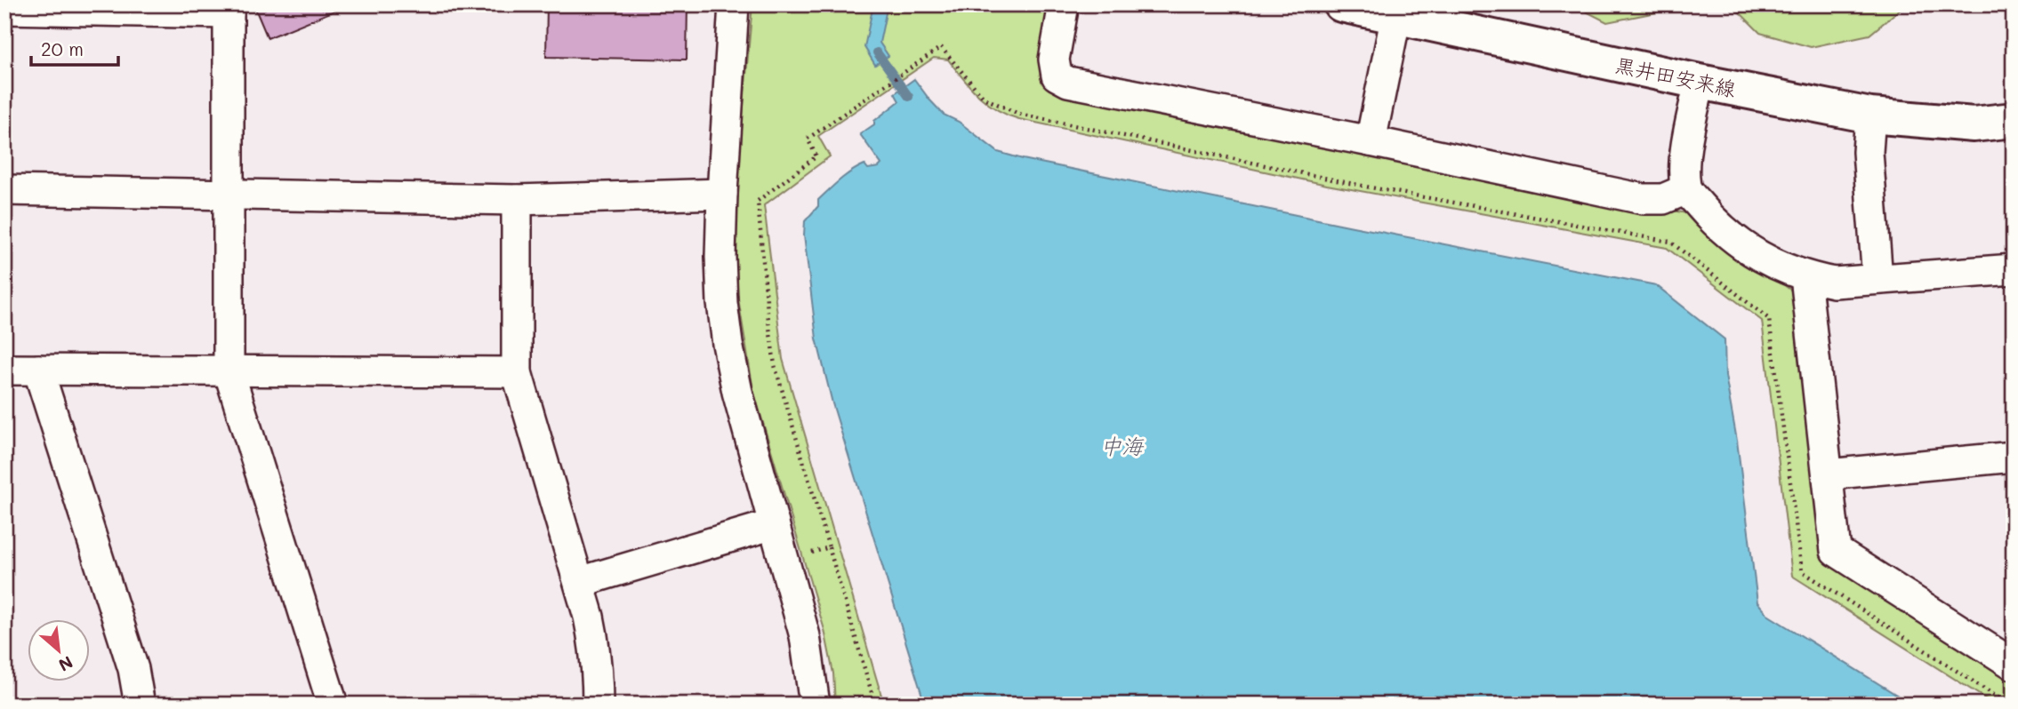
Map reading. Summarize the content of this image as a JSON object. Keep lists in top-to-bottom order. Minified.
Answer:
{"streets":{"main road":["黒井田安来線"]},"water":["中海"],"scale_bar":"20 m","north":"bottom right"}
